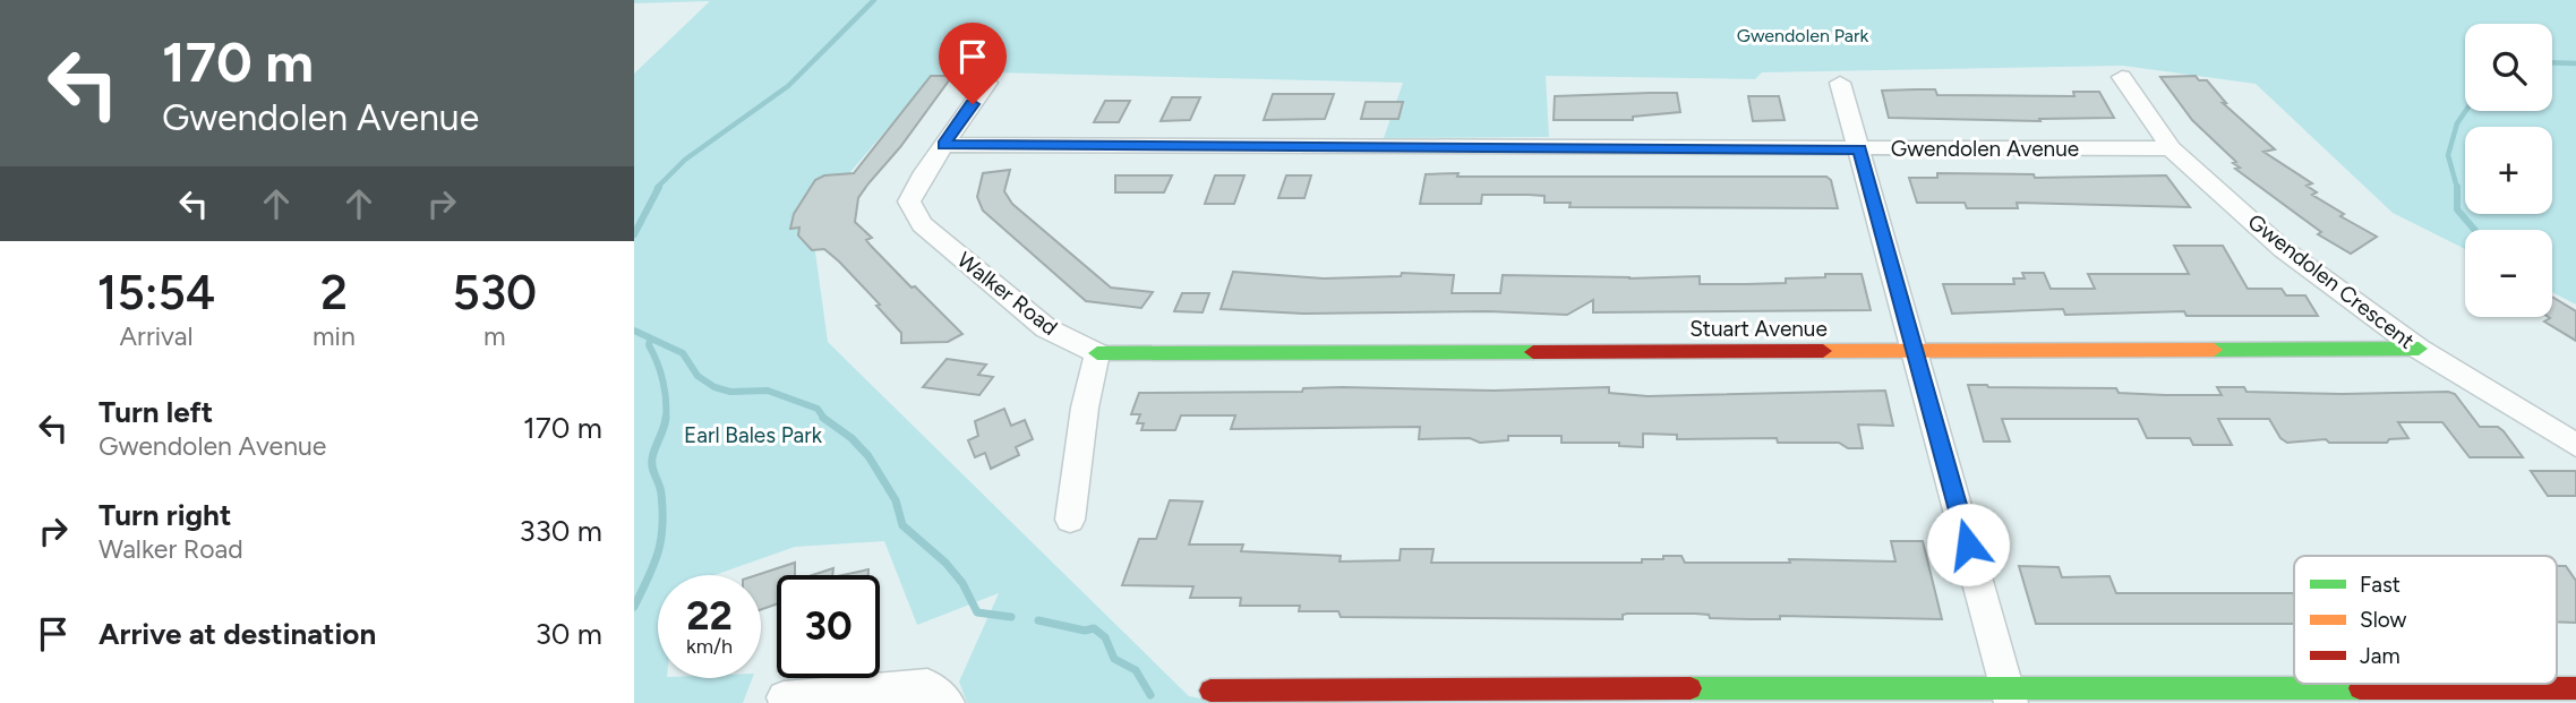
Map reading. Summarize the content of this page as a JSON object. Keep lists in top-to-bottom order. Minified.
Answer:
{"streets":{"street":["Gwendolen Avenue","Gwendolen Crescent","Walker Road","Stuart Avenue"]},"crossings":[["Gwendolen Avenue","Gwendolen Crescent"],["Gwendolen Avenue","Walker Road"],["Gwendolen Crescent","Stuart Avenue"],["Walker Road","Stuart Avenue"]],"parks":["Gwendolen Park","Earl Bales Park"],"legend":["Fast","Slow","Jam"],"page":{"turn":["170 m","Gwendolen Avenue"],"map_buttons":["+","−"],"eta":["15:54","Arrival","2","min","530","m"],"list":[{"name":"Turn left","note":"Gwendolen Avenue","value":"170 m"},{"name":"Turn right","note":"Walker Road","value":"330 m"},{"name":"Arrive at destination","value":"30 m"}],"speed":"22 km/h","limit":"30"}}
